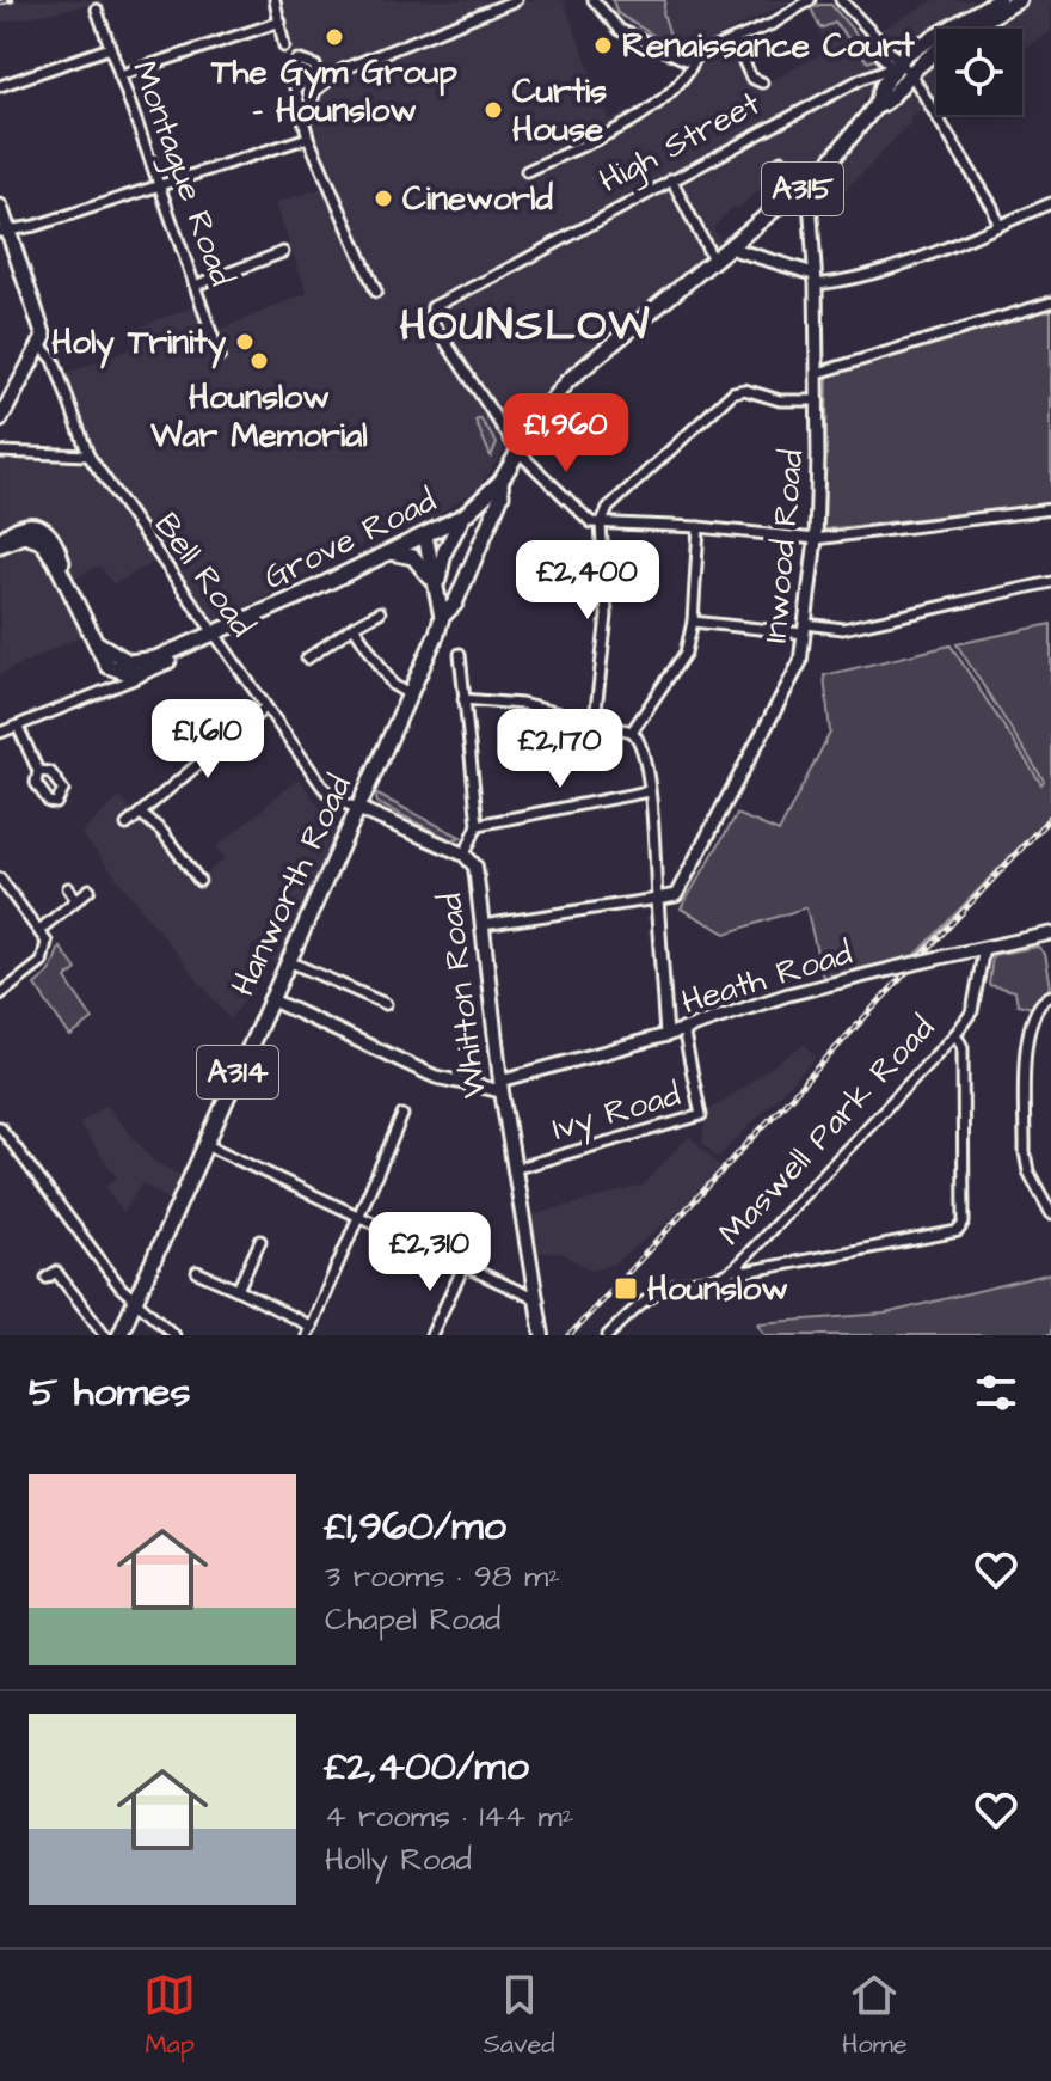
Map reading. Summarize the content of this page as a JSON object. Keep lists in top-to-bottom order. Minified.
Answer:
{"streets":{"main road":["High Street","A315","Grove Road","Hanworth Road","Whitton Road","A314"],"street":["Montague Road","Inwood Road","Bell Road","Heath Road","Ivy Road","Maswell Park Road"]},"crossings":[["High Street","Hanworth Road"],["A315","Grove Road"],["A315","Bell Road"],["A315","Hanworth Road"],["Grove Road","Bell Road"],["Grove Road","Hanworth Road"],["Inwood Road","Hanworth Road"],["Bell Road","Hanworth Road"],["Heath Road","Whitton Road"],["Heath Road","Ivy Road"],["Heath Road","Maswell Park Road"],["Whitton Road","Ivy Road"]],"districts":["HOUNSLOW"],"places":{"other":["The Gym Group - Hounslow","Renaissance Court","Curtis House","Cineworld","Holy Trinity","Hounslow War Memorial"],"transit":["Hounslow"]},"page":{"price":["£1,960","£2,400","£1,610","£2,170","£2,310"],"heading":"5 homes","list":[{"name":"£1,960/mo","note":"3 rooms · 98 m² · Chapel Road"},{"name":"£2,400/mo","note":"4 rooms · 144 m² · Holly Road"}],"tabs":["Map","Saved","Home"]}}
